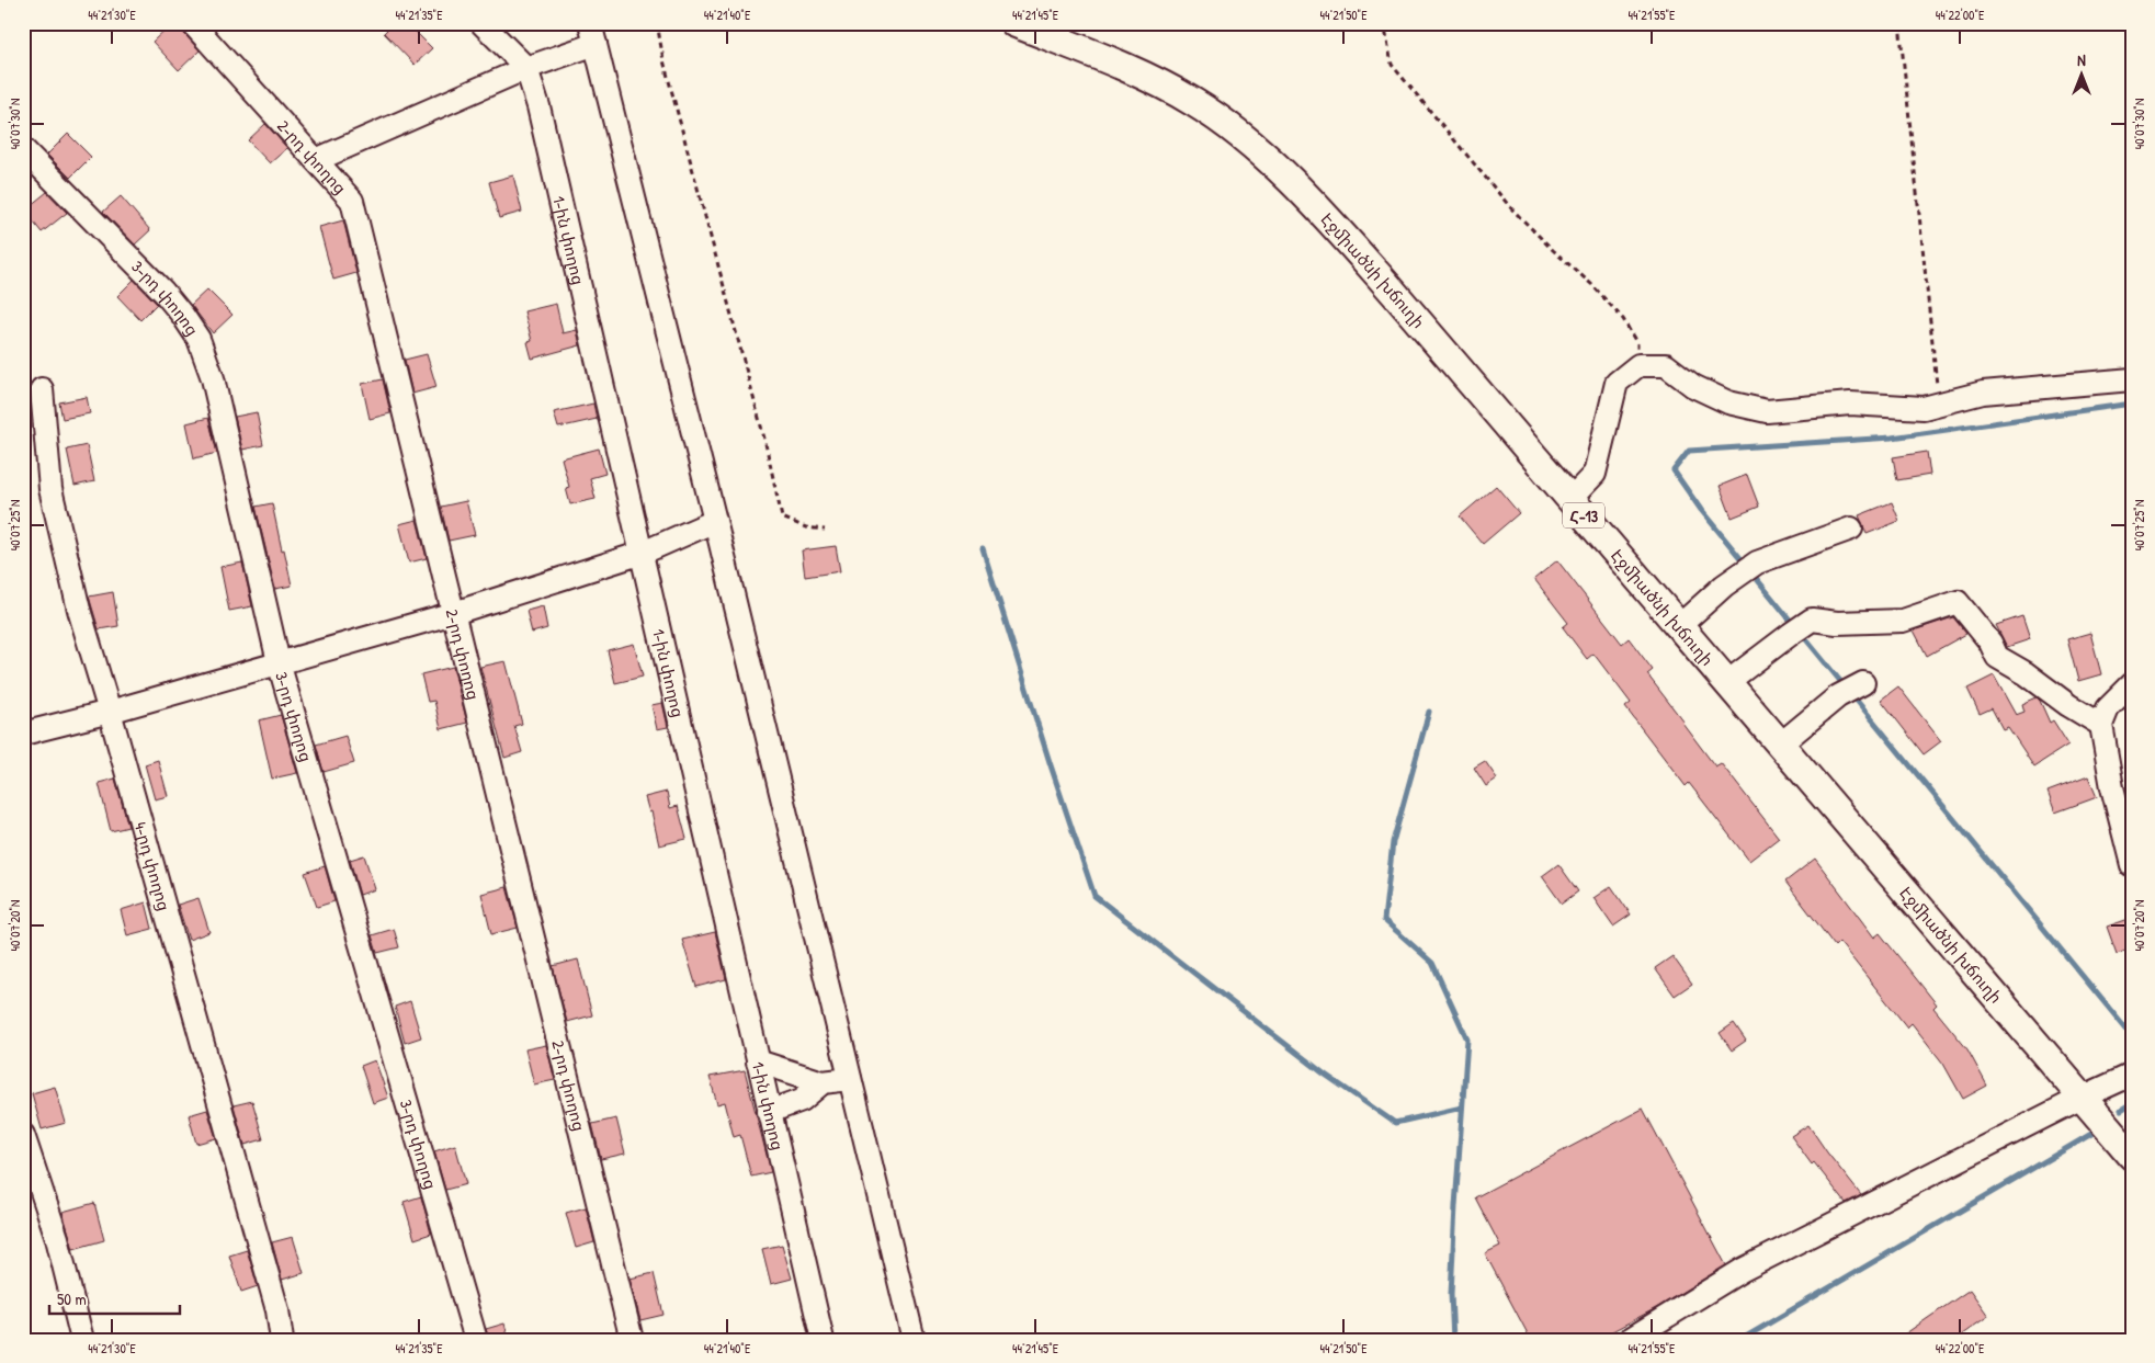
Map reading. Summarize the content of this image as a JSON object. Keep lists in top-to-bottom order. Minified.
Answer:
{"streets":{"main road":["Էջմիածնի խճուղի","Հ-13"],"street":["2-րդ փողոց","1-ին փողոց","3-րդ փողոց","4-րդ փողոց"]},"scale_bar":"50 m","north":"top","coordinates":["44°21'30\"E","44°21'35\"E","44°21'40\"E","44°21'45\"E","44°21'50\"E","44°21'55\"E","44°22'00\"E","40°07'30\"N","40°07'25\"N","40°07'20\"N"]}
